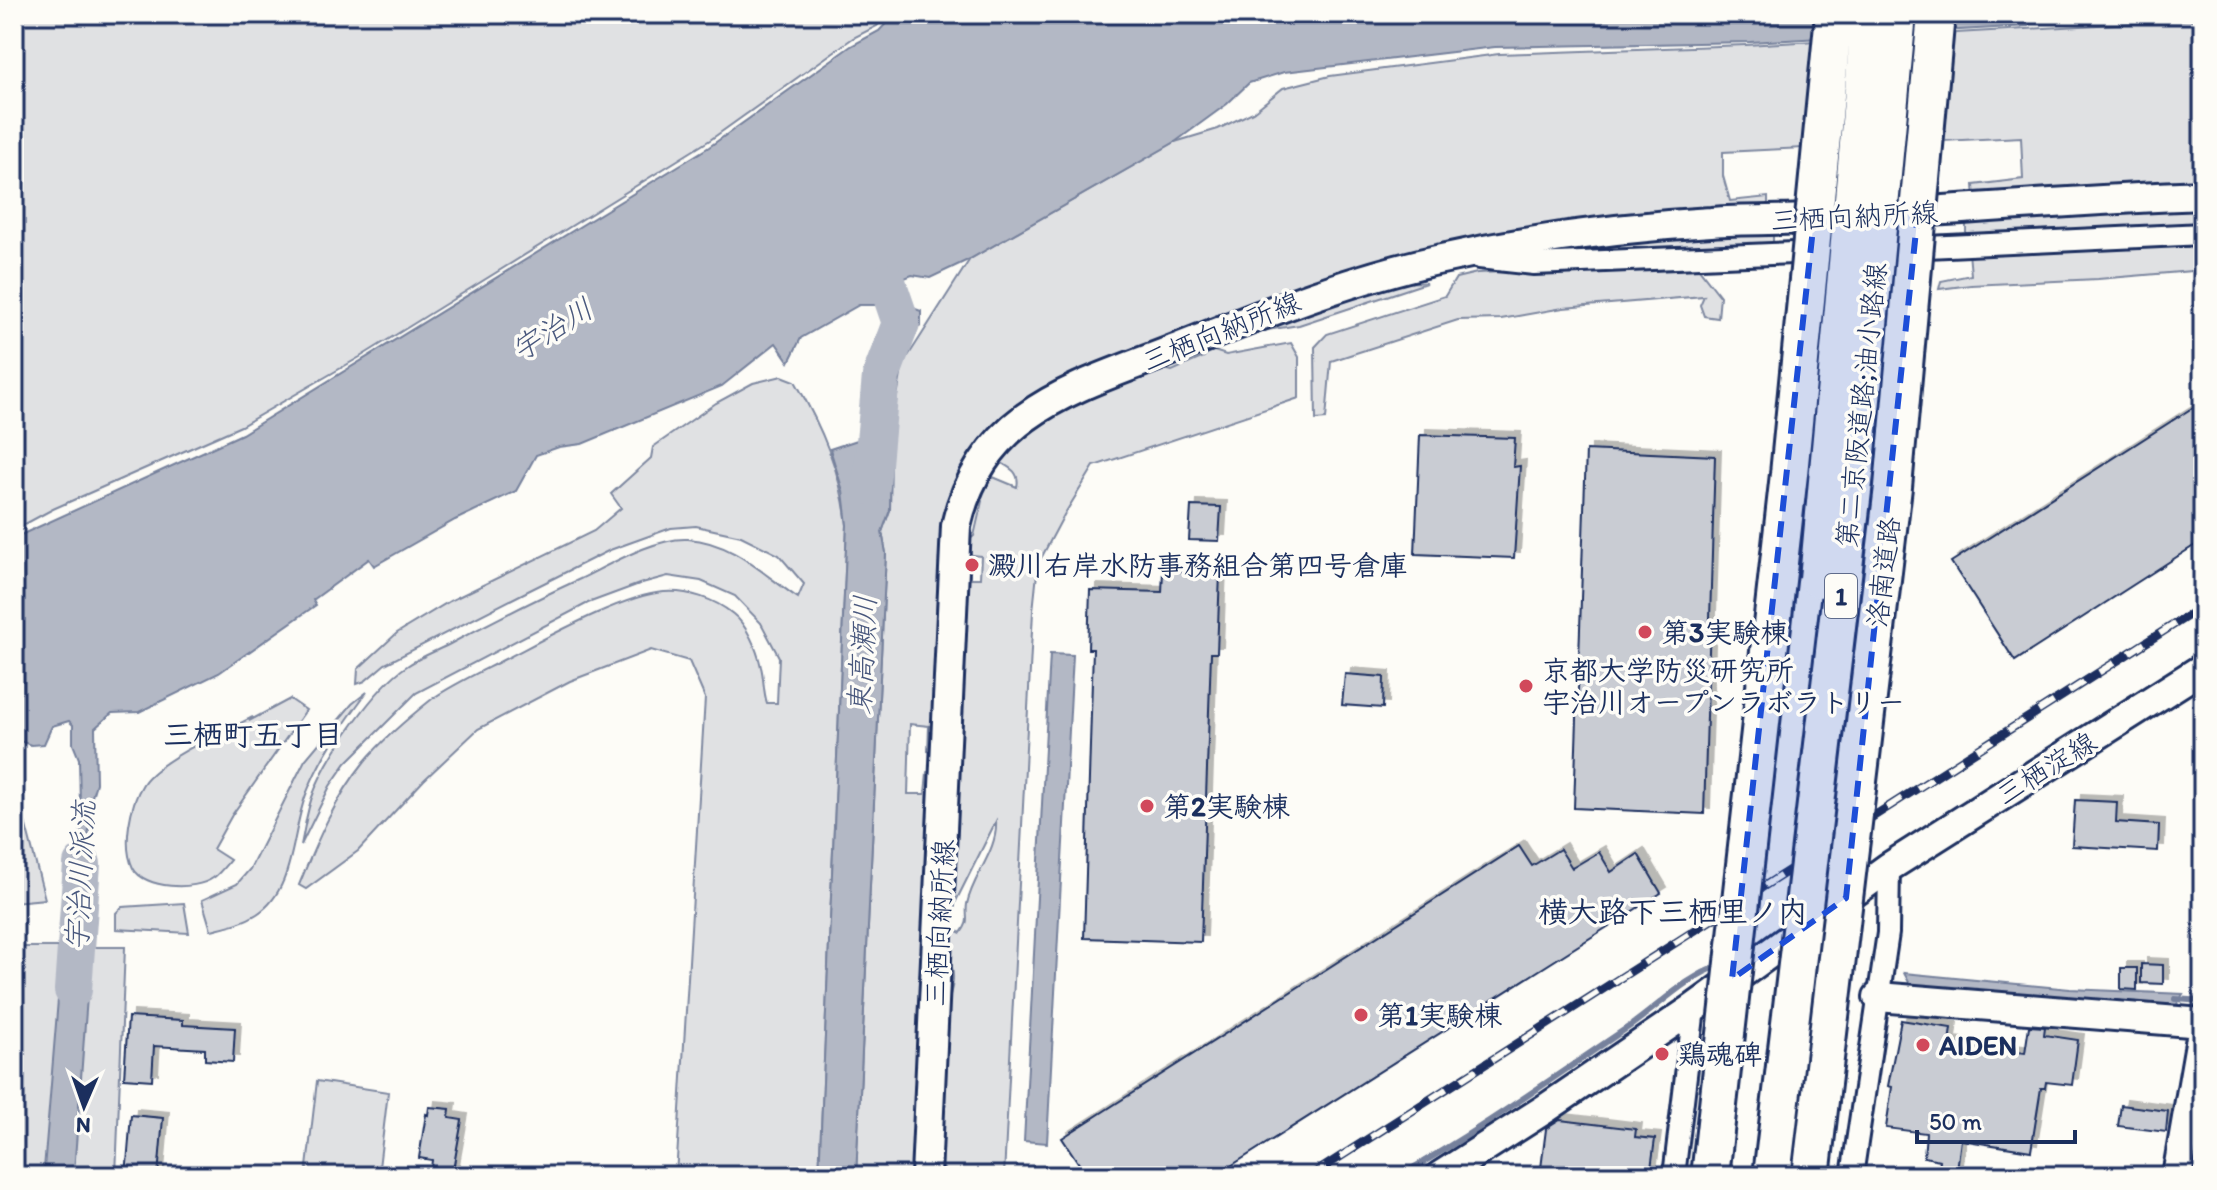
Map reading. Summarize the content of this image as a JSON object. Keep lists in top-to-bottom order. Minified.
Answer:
{"streets":{"highway":["第二京阪道路;油小路線","洛南道路","1"],"main road":["三栖向納所線","三栖淀線"]},"districts":["三栖町五丁目","横大路下三栖里ノ内"],"water":["宇治川","東高瀬川","宇治川派流"],"places":["澱川右岸水防事務組合第四号倉庫","第3実験棟","京都大学防災研究所 宇治川オープンラボラトリー","第2実験棟","第1実験棟","AIDEN","鶏魂碑"],"scale_bar":"50 m","north":"bottom"}
